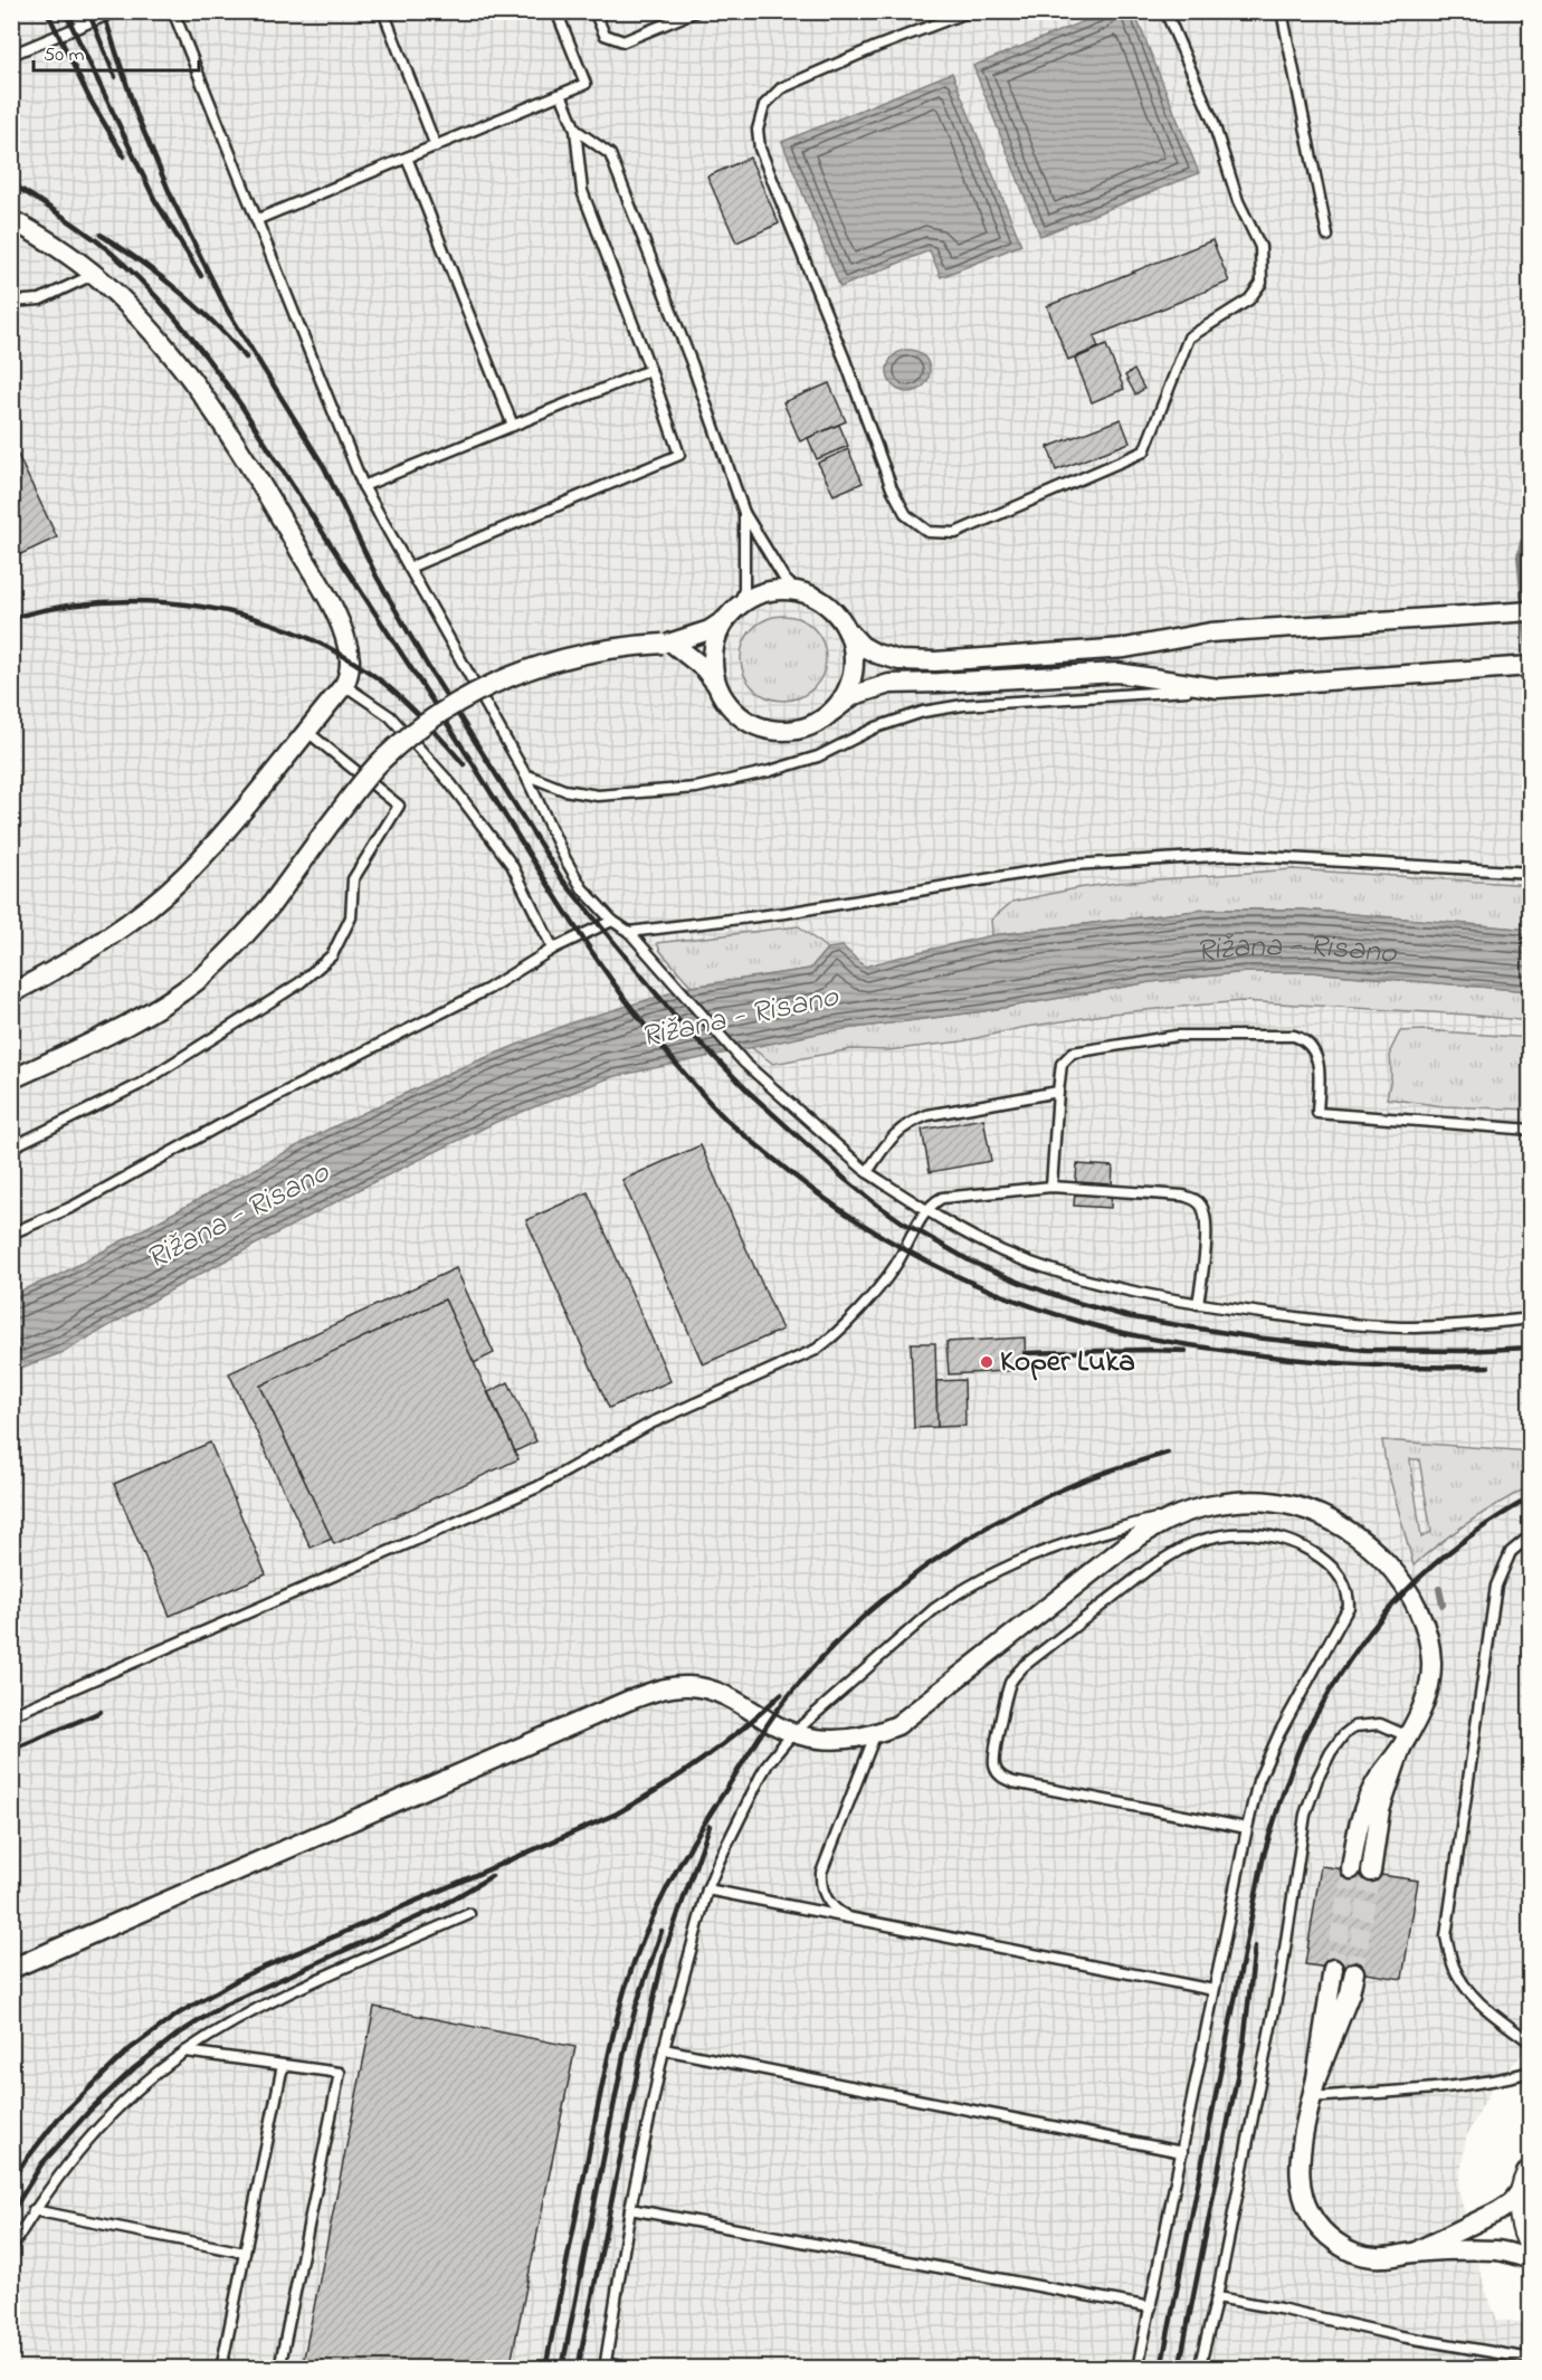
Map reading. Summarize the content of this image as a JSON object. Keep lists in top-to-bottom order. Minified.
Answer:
{"water":["Rižana - Risano"],"places":["Koper Luka"],"scale_bar":"50 m"}
